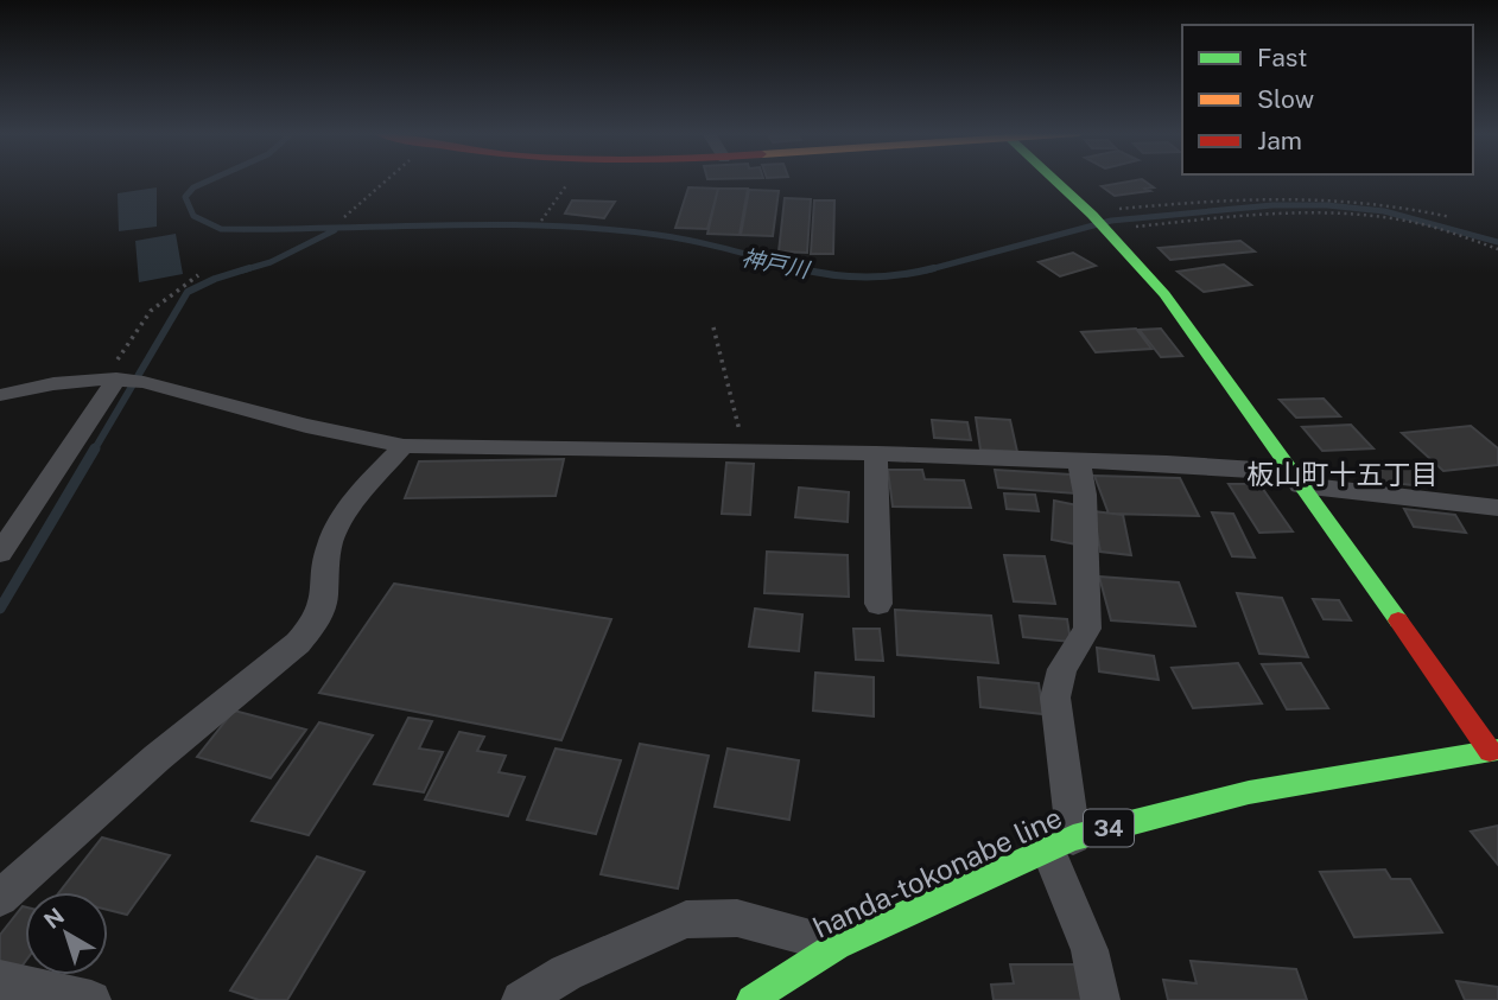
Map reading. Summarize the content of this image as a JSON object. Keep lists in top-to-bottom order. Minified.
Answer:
{"streets":{"main road":["34","handa-tokonabe line"]},"districts":["板山町十五丁目"],"water":["神戸川"],"legend":["Fast","Slow","Jam"],"north":"top left"}
